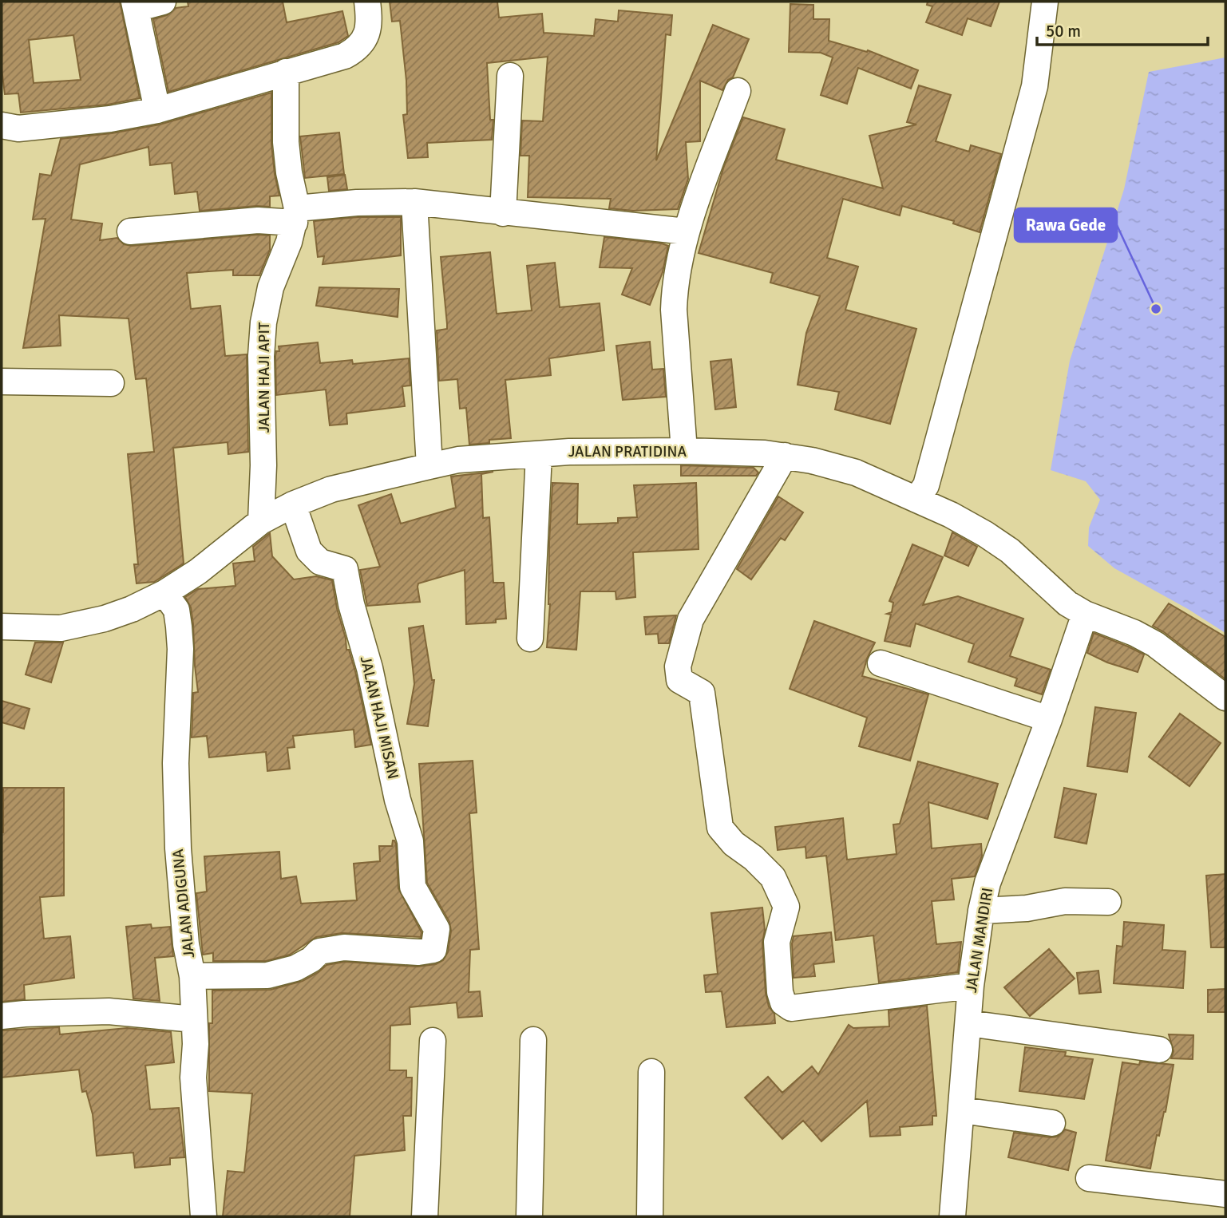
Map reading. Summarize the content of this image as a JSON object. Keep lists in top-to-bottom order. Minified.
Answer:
{"streets":{"street":["JALAN HAJI APIT","JALAN PRATIDINA","JALAN HAJI MISAN","JALAN ADIGUNA","JALAN MANDIRI"]},"crossings":[["JALAN HAJI APIT","JALAN PRATIDINA"],["JALAN PRATIDINA","JALAN HAJI MISAN"],["JALAN PRATIDINA","JALAN ADIGUNA"],["JALAN PRATIDINA","JALAN MANDIRI"],["JALAN HAJI MISAN","JALAN ADIGUNA"]],"places":["Rawa Gede"],"scale_bar":"50 m"}
